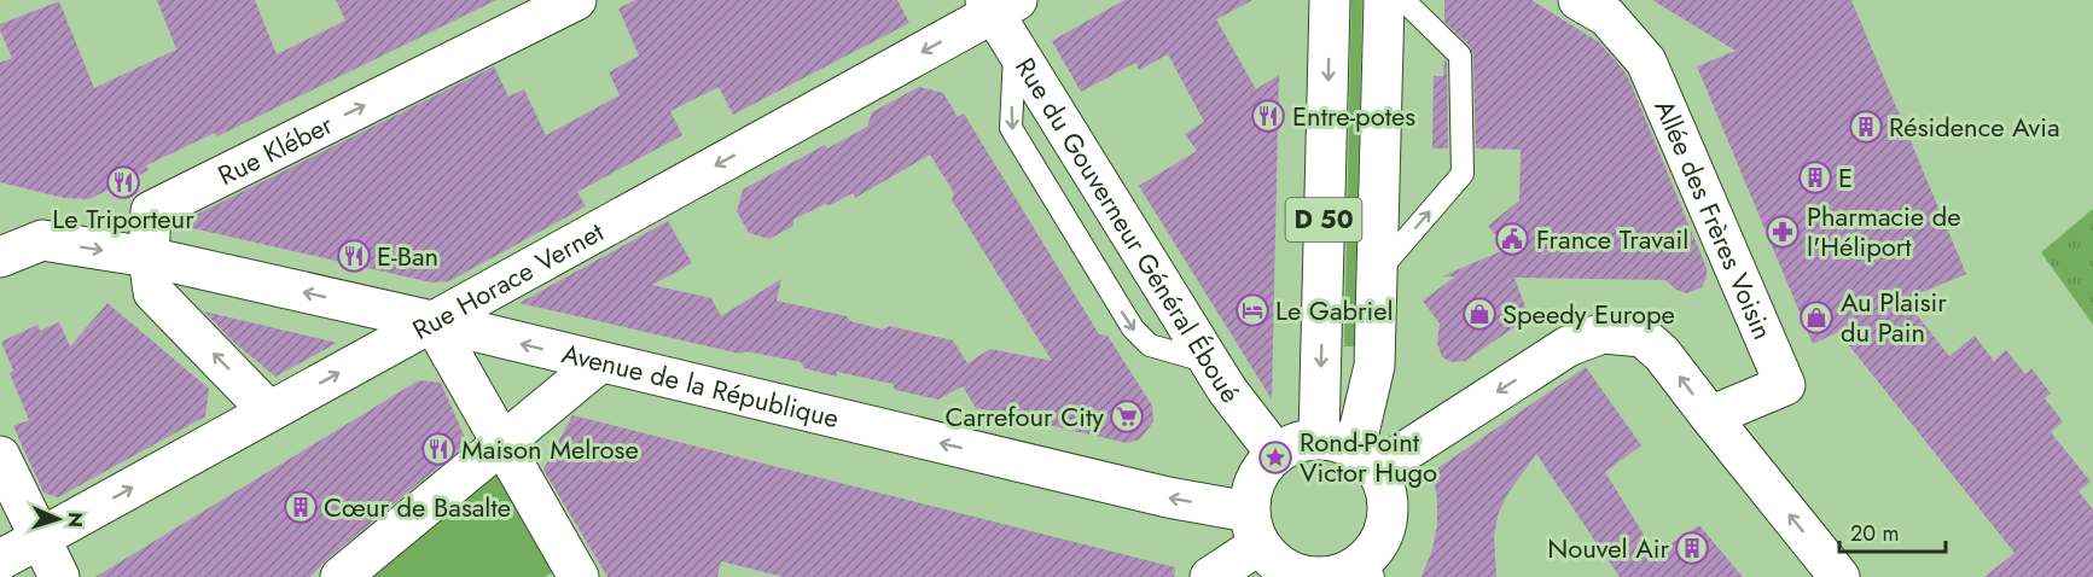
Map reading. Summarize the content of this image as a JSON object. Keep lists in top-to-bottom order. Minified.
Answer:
{"streets":{"street":["Rue Kléber","Allée des Frères Voisin","D 50","Rue du Gouverneur Général Éboué","Rue Horace Vernet","Avenue de la République"]},"crossings":[["Rue Kléber","Avenue de la République"],["D 50","Rue du Gouverneur Général Éboué"],["D 50","Avenue de la République"],["Rue du Gouverneur Général Éboué","Rue Horace Vernet"],["Rue du Gouverneur Général Éboué","Avenue de la République"],["Rue Horace Vernet","Avenue de la République"]],"one_way":["Rue Kléber","Rue du Gouverneur Général Éboué","Avenue de la République"],"places":{"restaurant":["Entre-potes","Le Triporteur","E-Ban","Maison Melrose"],"building":["Résidence Avia","E","Cœur de Basalte","Nouvel Air"],"pharmacy":["Pharmacie de l'Héliport"],"public building":["France Travail"],"hotel":["Le Gabriel"],"shop":["Speedy Europe","Au Plaisir du Pain"],"supermarket":["Carrefour City"],"place":["Rond-Point Victor Hugo"]},"scale_bar":"20 m","north":"right"}
